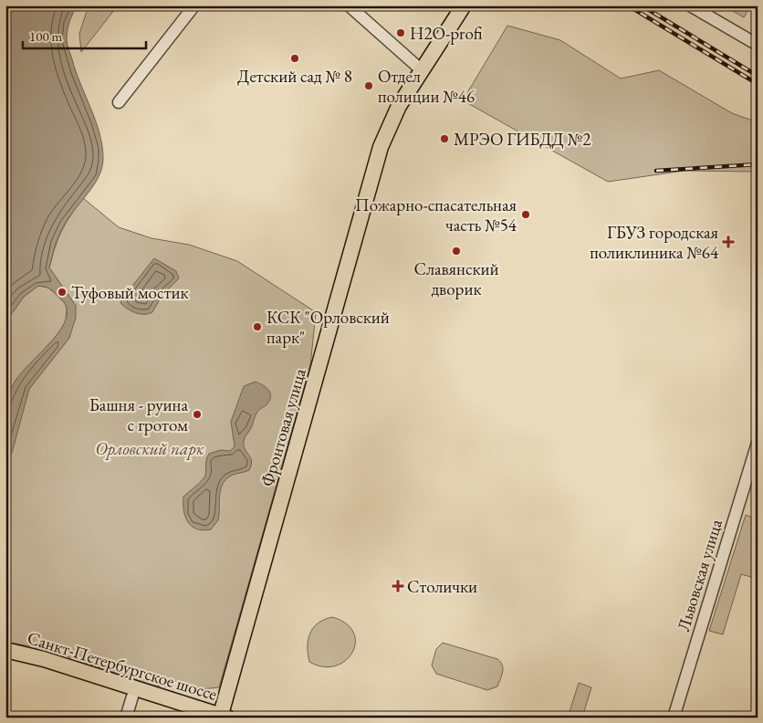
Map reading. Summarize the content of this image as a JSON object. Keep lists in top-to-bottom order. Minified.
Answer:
{"streets":{"main road":["Фронтовая улица","Санкт-Петербургское шоссе"],"street":["Львовская улица"]},"crossings":[["Фронтовая улица","Санкт-Петербургское шоссе"]],"parks":["Орловский парк"],"places":{"other":["H2O-profi","Детский сад № 8","Отдел полиции №46","МРЭО ГИБДД №2","Пожарно-спасательная часть №54","Славянский дворик","Туфовый мостик","КСК \"Орловский парк\"","Башня - руина с гротом"],"health":["ГБУЗ городская поликлиника №64","Столички"]},"scale_bar":"100 m"}
